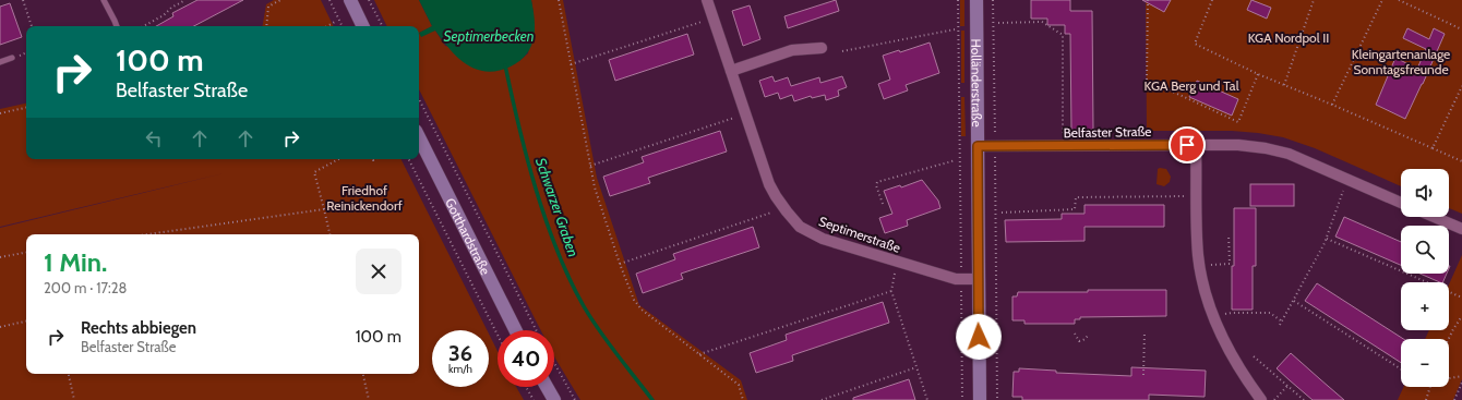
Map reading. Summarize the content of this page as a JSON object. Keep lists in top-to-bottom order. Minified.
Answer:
{"streets":{"street":["Holländerstraße","Belfaster Straße","Septimerstraße","Gotthardstraße"]},"crossings":[["Holländerstraße","Belfaster Straße"],["Holländerstraße","Septimerstraße"]],"water":["Septimerbecken","Schwarzer Graben"],"parks":["KGA Nordpol II","Kleingartenanlage Sonntagsfreunde","KGA Berg und Tal","Friedhof Reinickendorf"],"page":{"turn":["100 m","Belfaster Straße"],"map_buttons":["+","−"],"heading":["1 Min.","200 m · 17:28"],"list":[{"name":"Rechts abbiegen","note":"Belfaster Straße","value":"100 m"}],"speed":"36 km/h","limit":"40"}}
